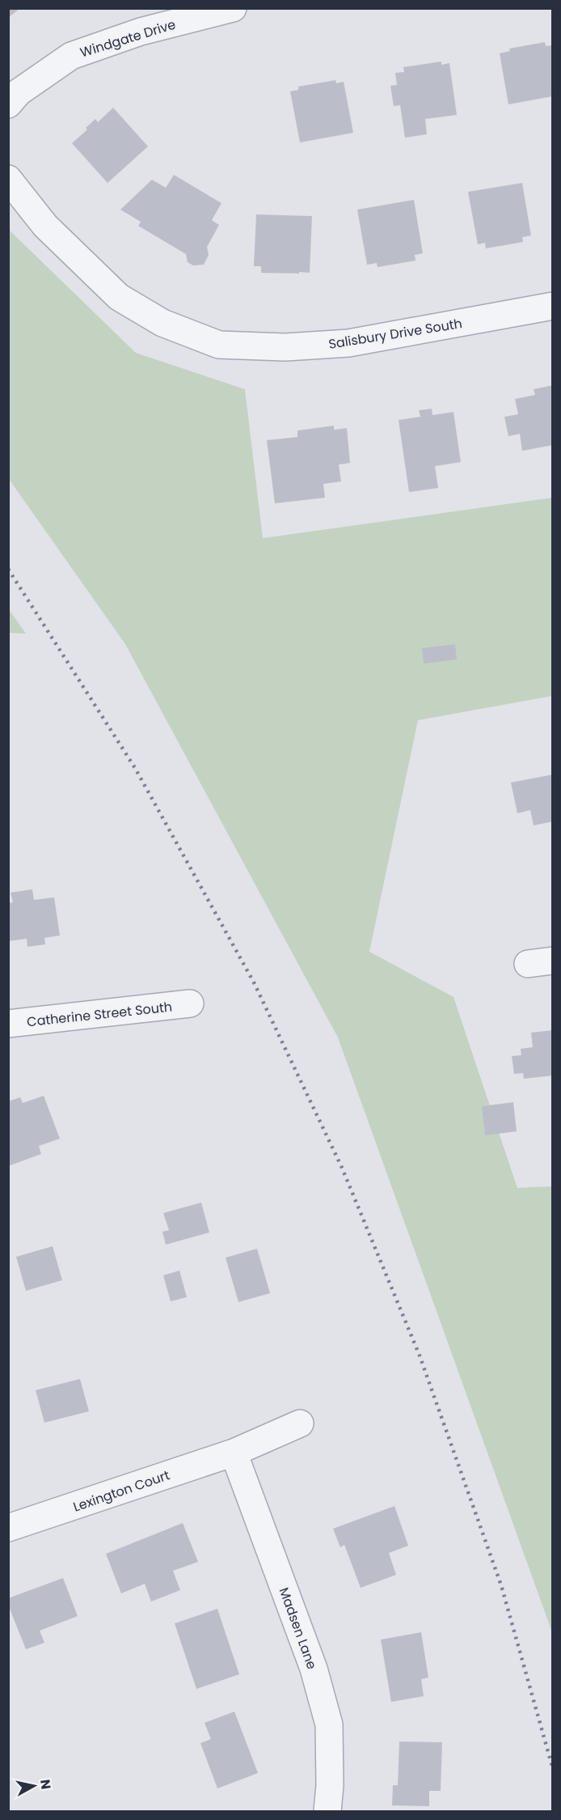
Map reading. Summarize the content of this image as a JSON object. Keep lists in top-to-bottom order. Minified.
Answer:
{"streets":{"street":["Windgate Drive","Salisbury Drive South","Catherine Street South","Lexington Court","Madsen Lane"]},"crossings":[["Lexington Court","Madsen Lane"]],"north":"right"}
